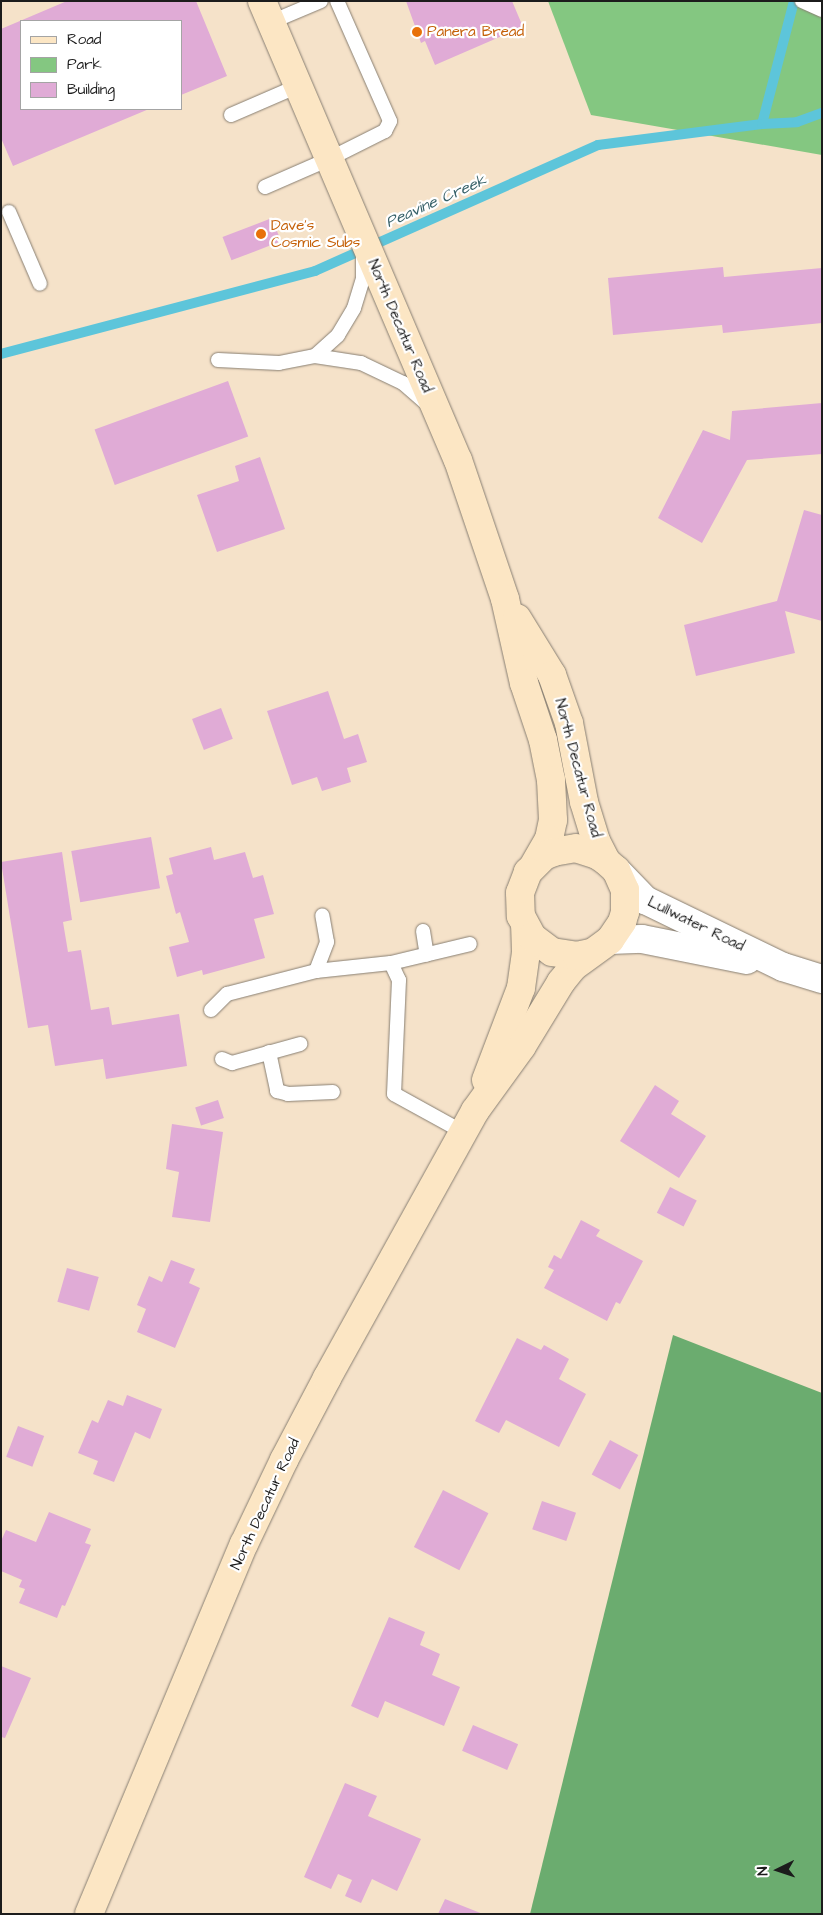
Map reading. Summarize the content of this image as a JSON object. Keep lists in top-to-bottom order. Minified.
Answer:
{"streets":{"main road":["North Decatur Road"],"street":["Lullwater Road"]},"crossings":[["North Decatur Road","Lullwater Road"]],"water":["Peavine Creek"],"places":["Panera Bread","Dave's Cosmic Subs"],"legend":["Road","Park","Building"],"north":"left"}
